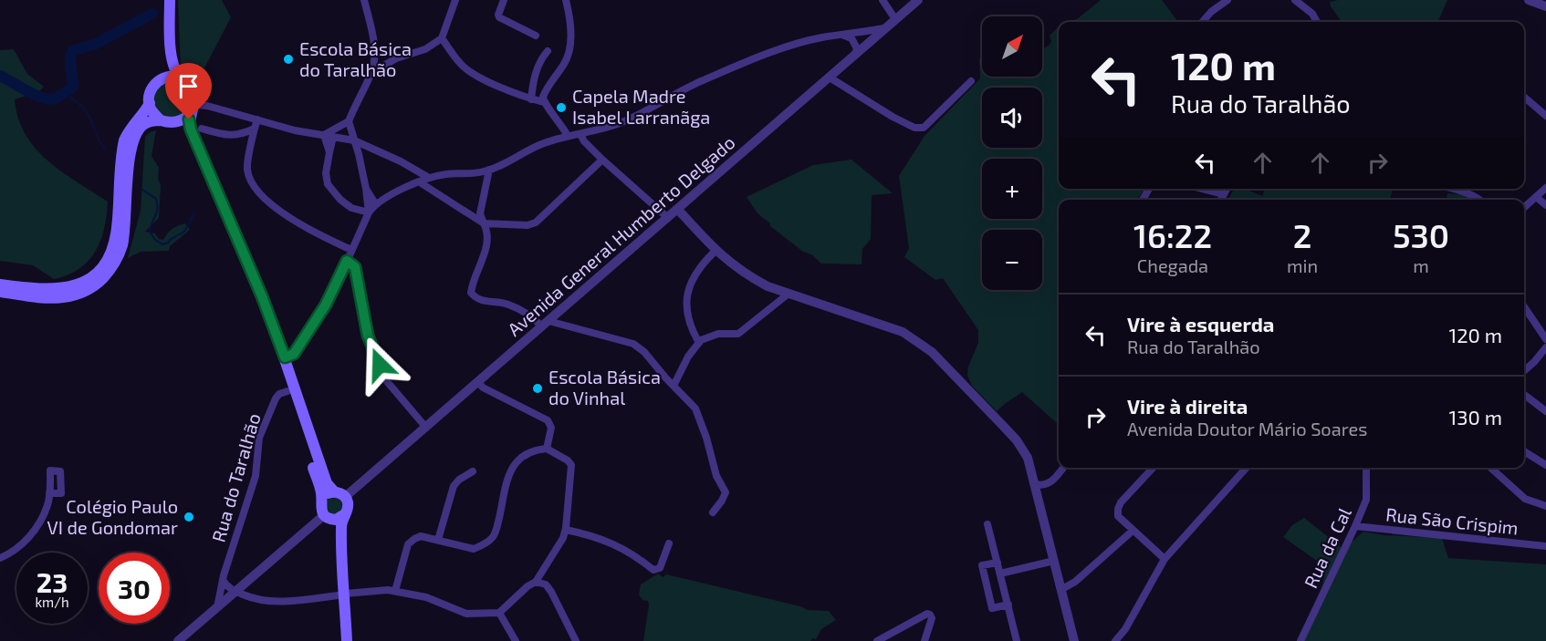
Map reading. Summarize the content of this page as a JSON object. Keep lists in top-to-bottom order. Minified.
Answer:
{"streets":{"street":["Avenida General Humberto Delgado","Rua do Taralhão","Rua São Crispim","Rua da Cal"]},"crossings":[["Rua São Crispim","Rua da Cal"]],"places":["Escola Básica do Taralhão","Capela Madre Isabel Larranãga","Escola Básica do Vinhal","Colégio Paulo VI de Gondomar"],"north":"top right","page":{"map_buttons":["+","−"],"turn":["120 m","Rua do Taralhão"],"eta":["16:22","Chegada","2","min","530","m"],"list":[{"name":"Vire à esquerda","note":"Rua do Taralhão","value":"120 m"},{"name":"Vire à direita","note":"Avenida Doutor Mário Soares","value":"130 m"}],"speed":"23 km/h","limit":"30"}}
